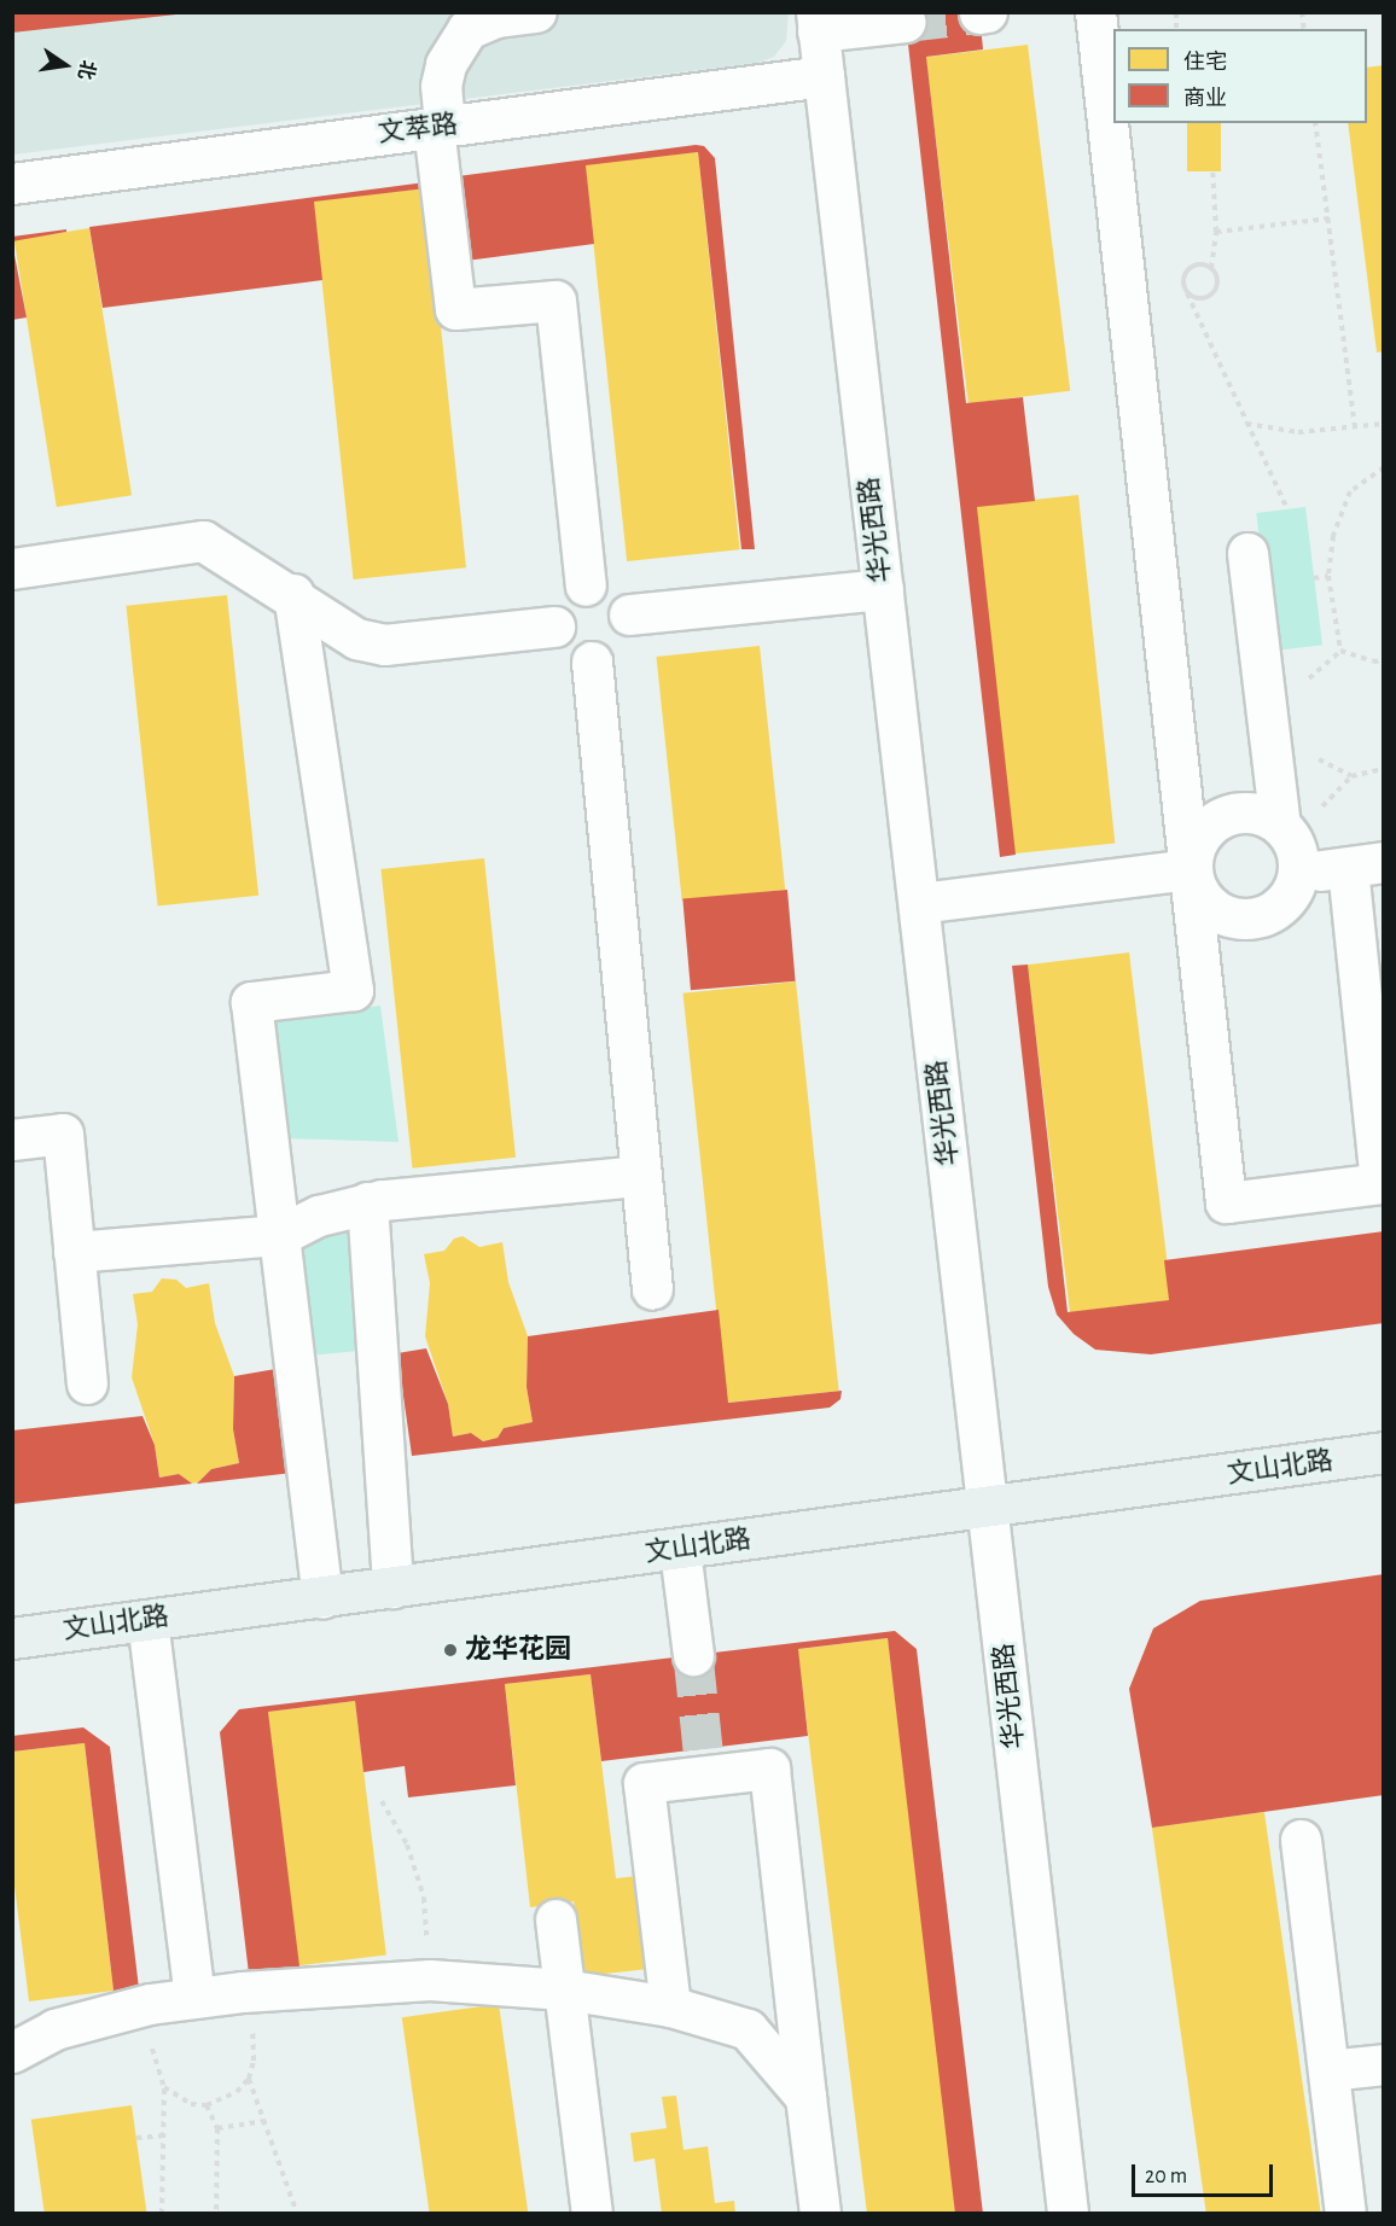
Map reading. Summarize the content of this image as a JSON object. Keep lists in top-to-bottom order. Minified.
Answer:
{"streets":{"main road":["文山北路"],"street":["文萃路","华光西路"]},"crossings":[["文萃路","华光西路"],["华光西路","文山北路"]],"places":["龙华花园"],"legend":["住宅","商业"],"scale_bar":"20 m","north":"right"}
